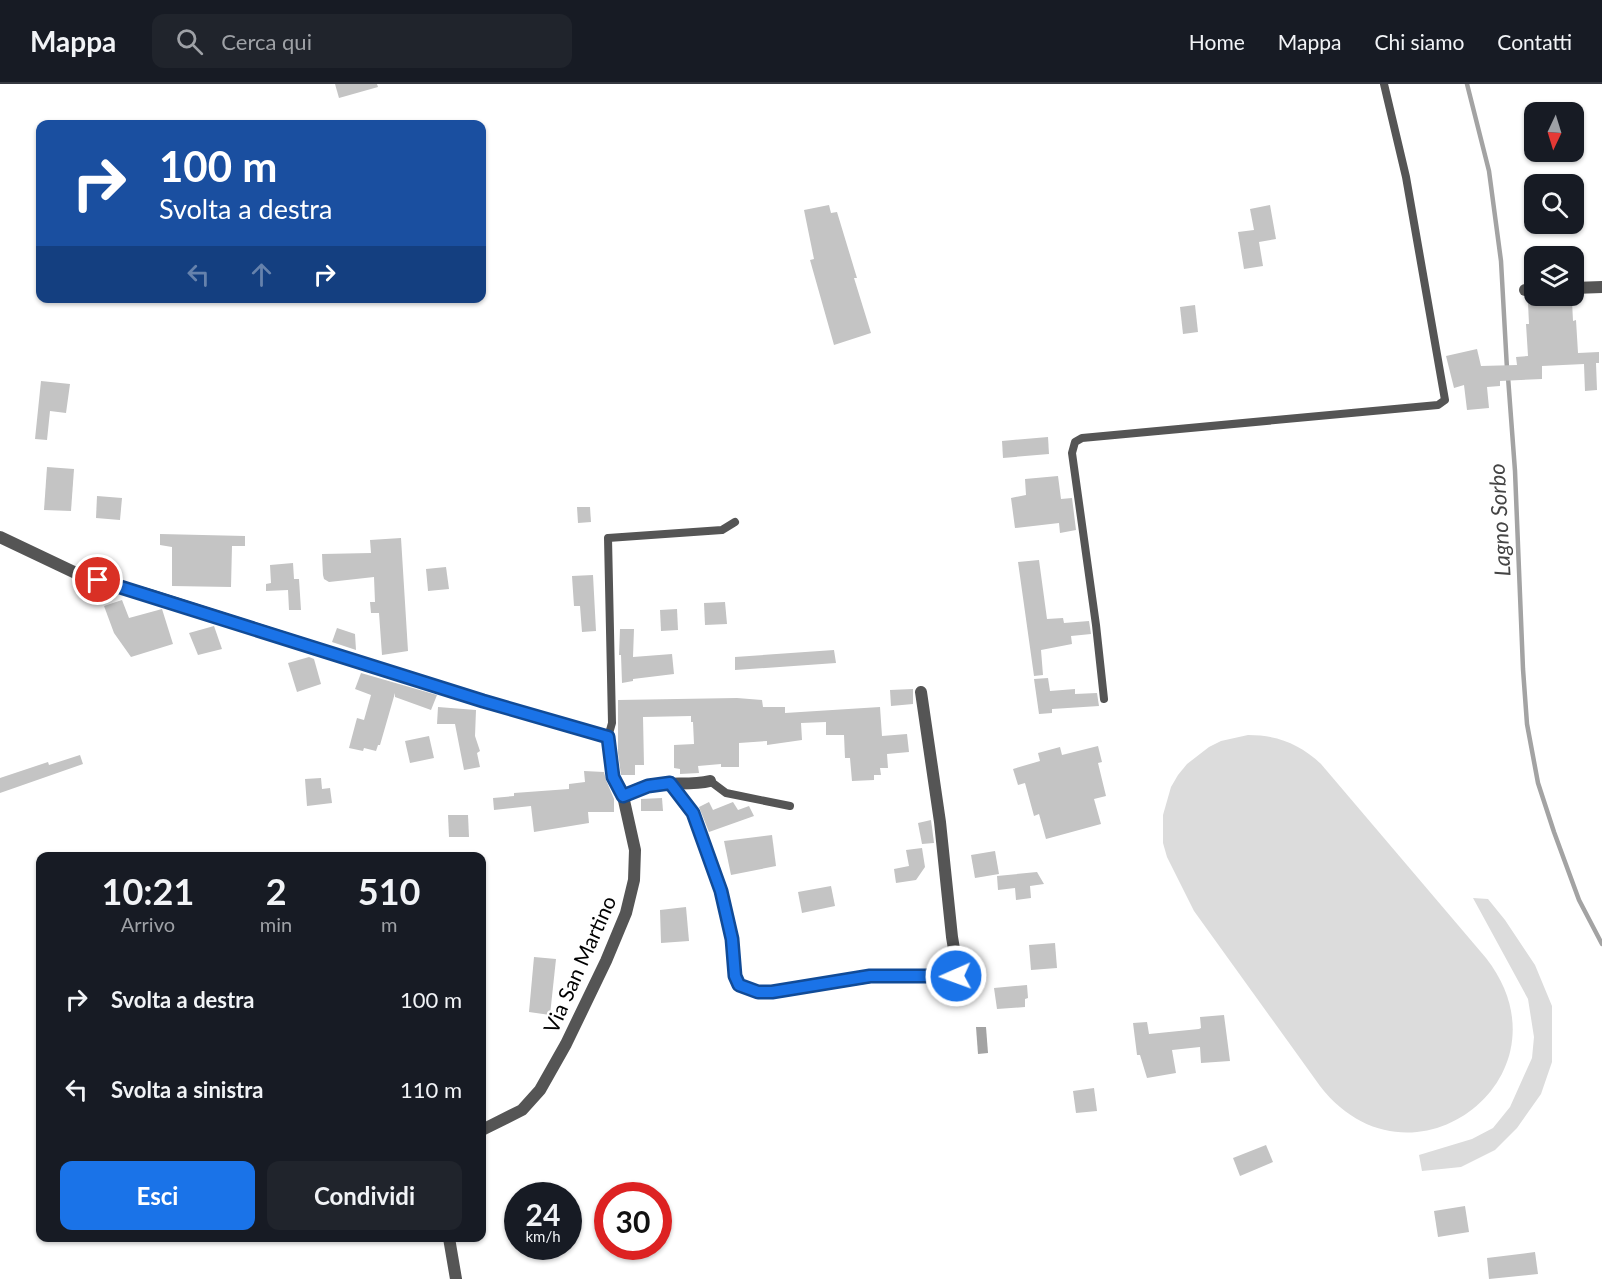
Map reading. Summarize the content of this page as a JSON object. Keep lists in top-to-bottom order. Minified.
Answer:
{"streets":{"street":["Via San Martino"]},"water":["Lagno Sorbo"],"north":"bottom","page":{"header":"Mappa","search":"Cerca qui","nav":["Home","Mappa","Chi siamo","Contatti"],"turn":["100 m","Svolta a destra"],"eta":["10:21","Arrivo","2","min","510","m"],"list":[{"name":"Svolta a destra","value":"100 m"},{"name":"Svolta a sinistra","value":"110 m"}],"buttons":["Esci","Condividi"],"speed":"24 km/h","limit":"30"}}
